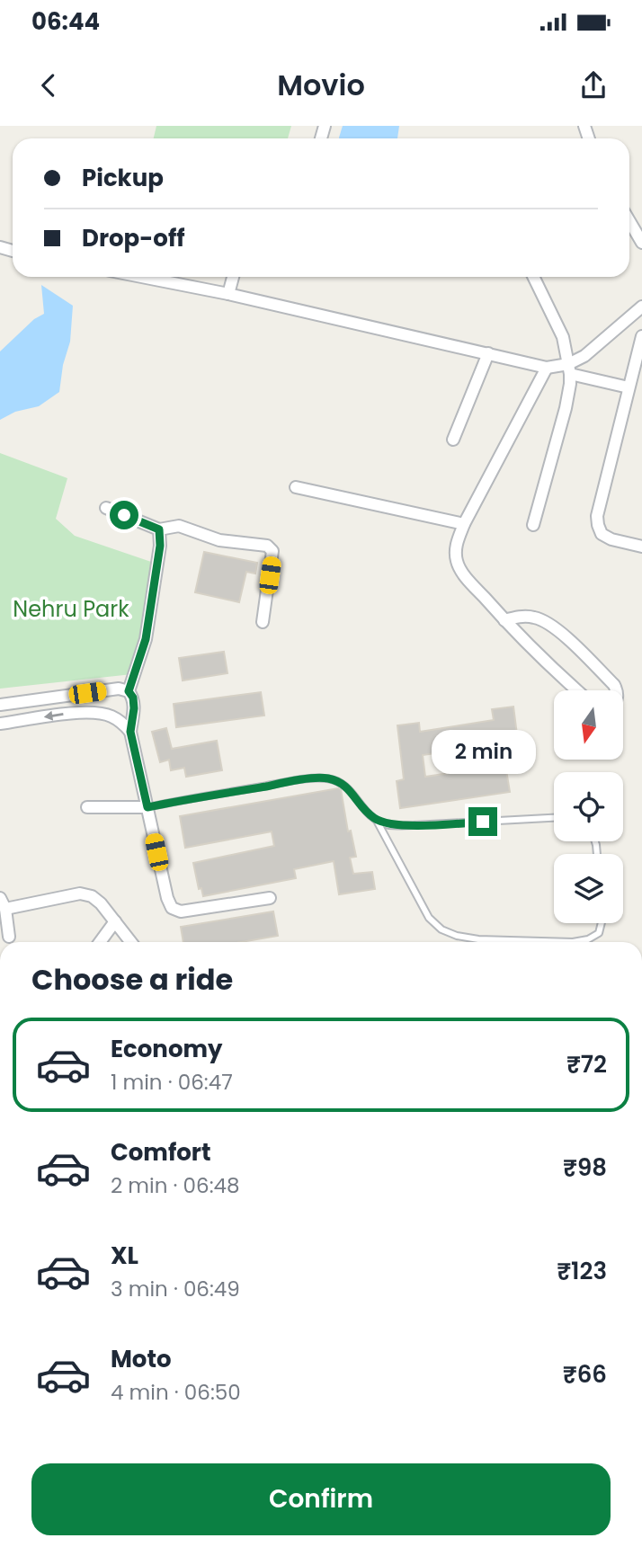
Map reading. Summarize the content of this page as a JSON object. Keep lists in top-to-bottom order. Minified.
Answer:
{"parks":["Nehru Park"],"north":"bottom","page":{"status":"06:44","header":"Movio","banner":["Pickup","Drop-off"],"bubble":"2 min","heading":"Choose a ride","list":[{"name":"Economy","note":"1 min · 06:47","value":"₹72"},{"name":"Comfort","note":"2 min · 06:48","value":"₹98"},{"name":"XL","note":"3 min · 06:49","value":"₹123"},{"name":"Moto","note":"4 min · 06:50","value":"₹66"}],"buttons":"Confirm"}}
